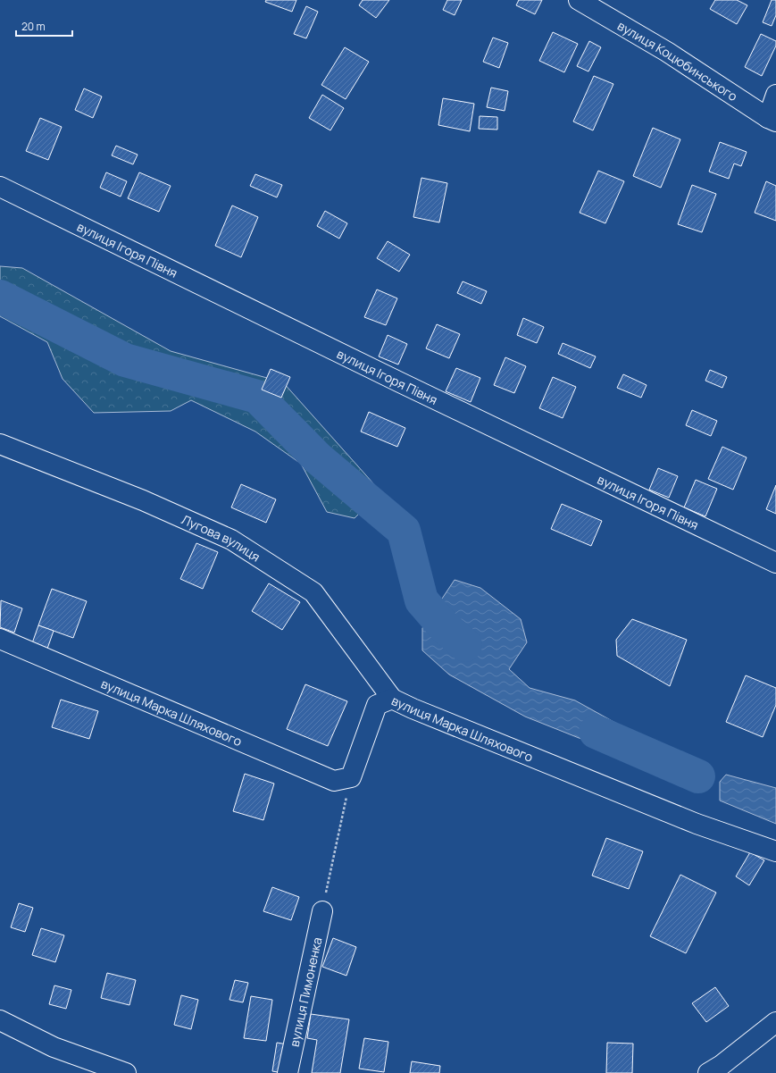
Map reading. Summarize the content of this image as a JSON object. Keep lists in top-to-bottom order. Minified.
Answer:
{"streets":{"street":["вулиця Коцюбинського","вулиця Ігоря Півня","Лугова вулиця","вулиця Марка Шляхового","вулиця Пимоненка"]},"crossings":[["Лугова вулиця","вулиця Марка Шляхового"]],"scale_bar":"20 m"}
